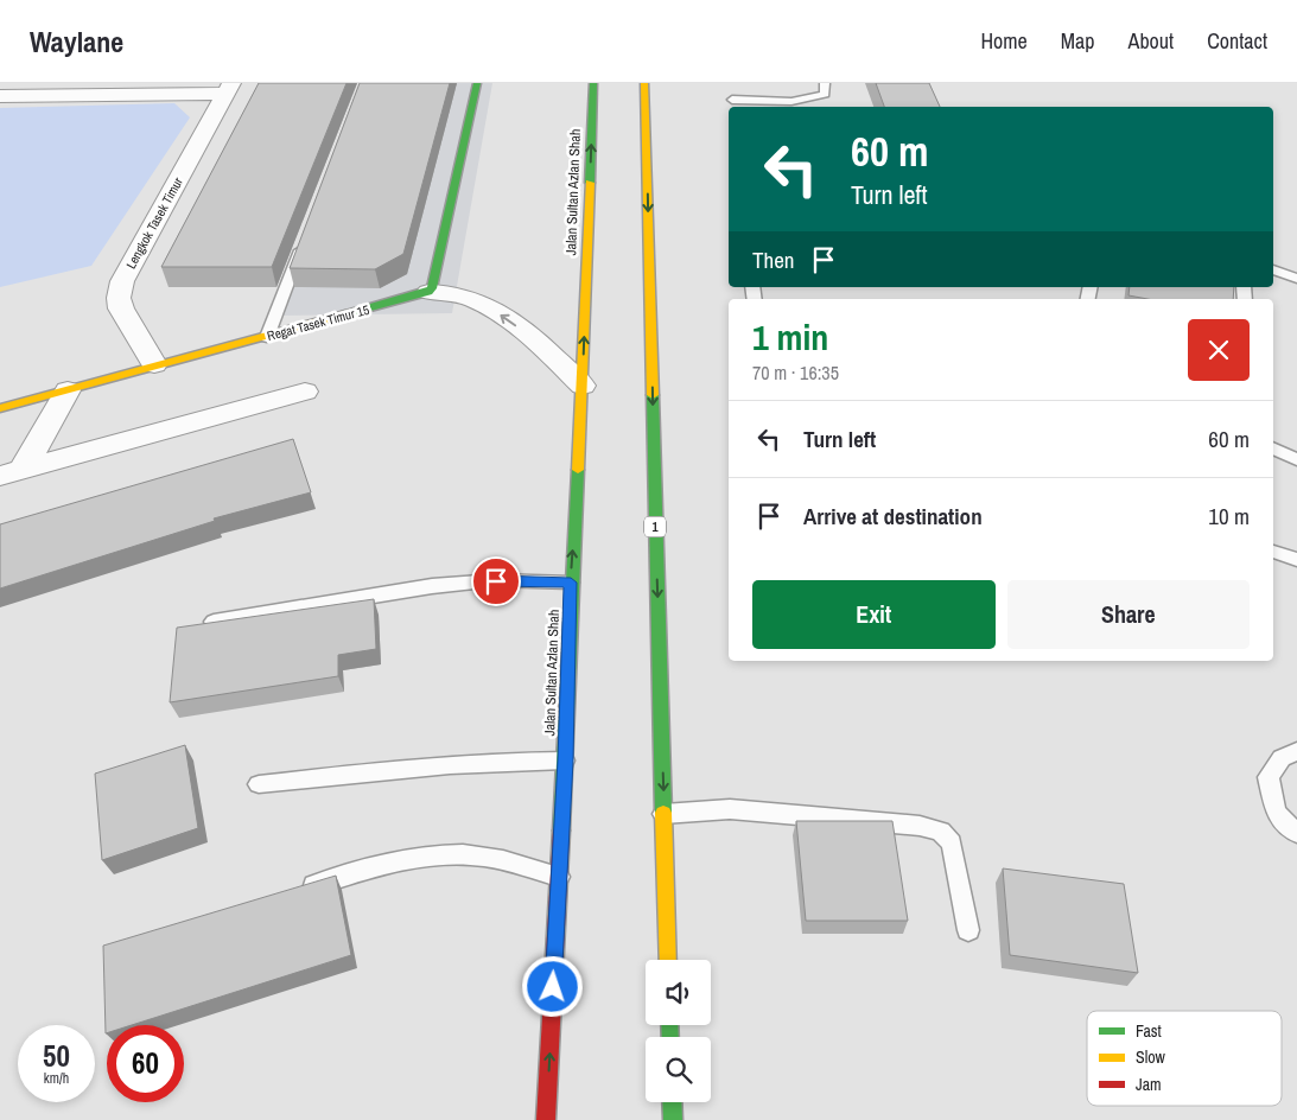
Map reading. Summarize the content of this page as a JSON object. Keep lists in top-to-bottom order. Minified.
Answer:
{"streets":{"main road":["Jalan Sultan Azlan Shah","Regat Tasek Timur 15","1"],"street":["Lengkok Tasek Timur"]},"crossings":[["Lengkok Tasek Timur","Regat Tasek Timur 15"]],"legend":["Fast","Slow","Jam"],"page":{"header":"Waylane","nav":["Home","Map","About","Contact"],"turn":["60 m","Turn left"],"then":"Then","heading":["1 min","70 m · 16:35"],"list":[{"name":"Turn left","value":"60 m"},{"name":"Arrive at destination","value":"10 m"}],"buttons":["Exit","Share"],"speed":"50 km/h","limit":"60"}}
